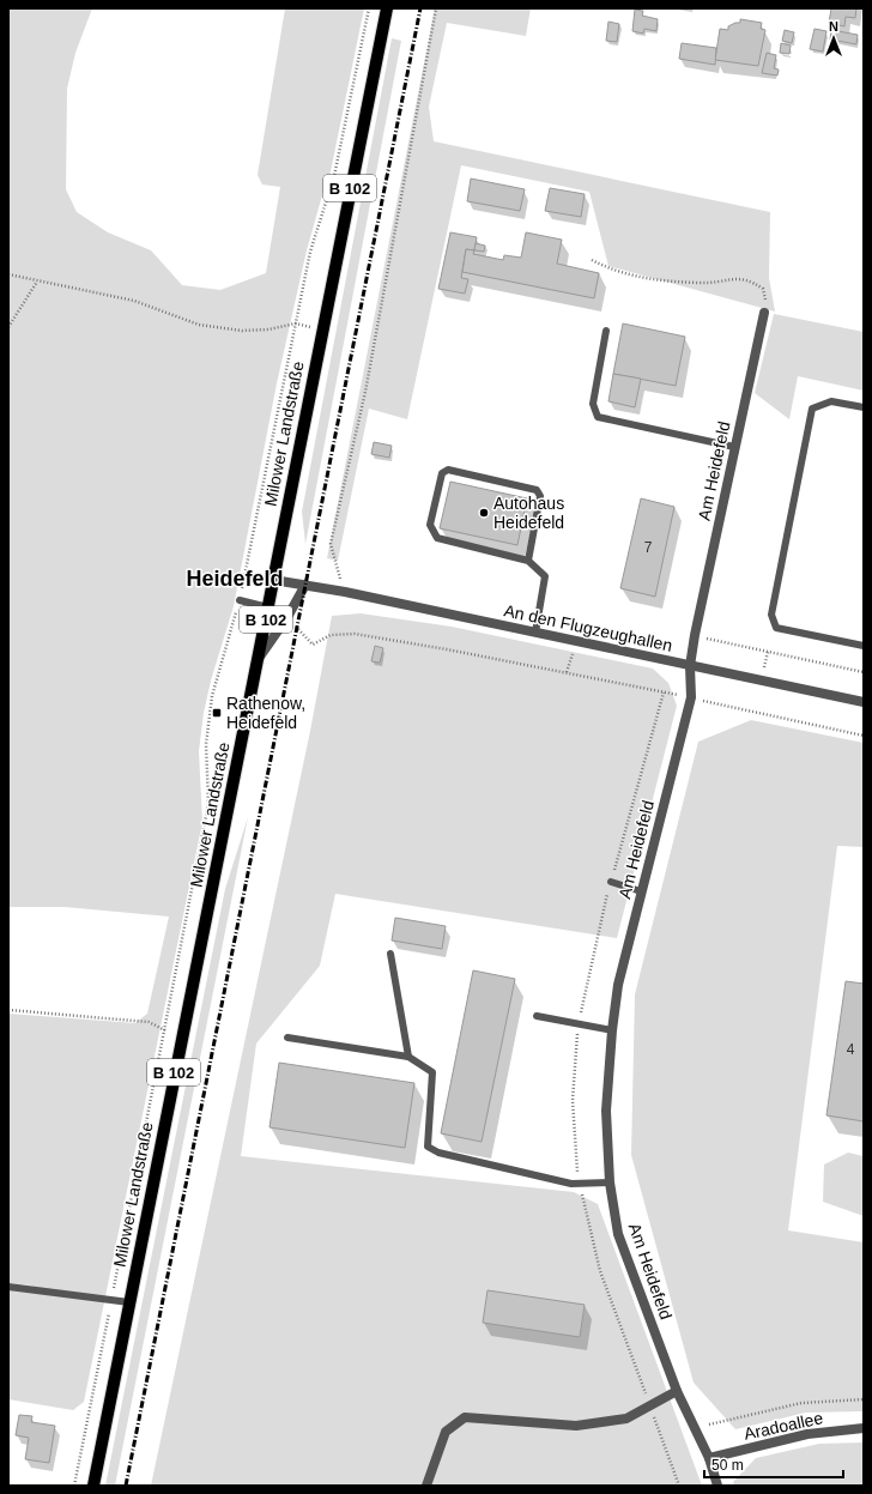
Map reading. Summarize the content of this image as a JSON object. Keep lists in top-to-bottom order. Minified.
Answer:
{"streets":{"main road":["B 102","Milower Landstraße"],"street":["Am Heidefeld","An den Flugzeughallen","Aradoallee"]},"crossings":[["Milower Landstraße","An den Flugzeughallen"],["Am Heidefeld","An den Flugzeughallen"],["Am Heidefeld","Aradoallee"]],"districts":["Heidefeld"],"places":{"other":["Autohaus Heidefeld"],"transit":["Rathenow, Heidefeld"]},"house_numbers":["7","4"],"scale_bar":"50 m","north":"top"}
